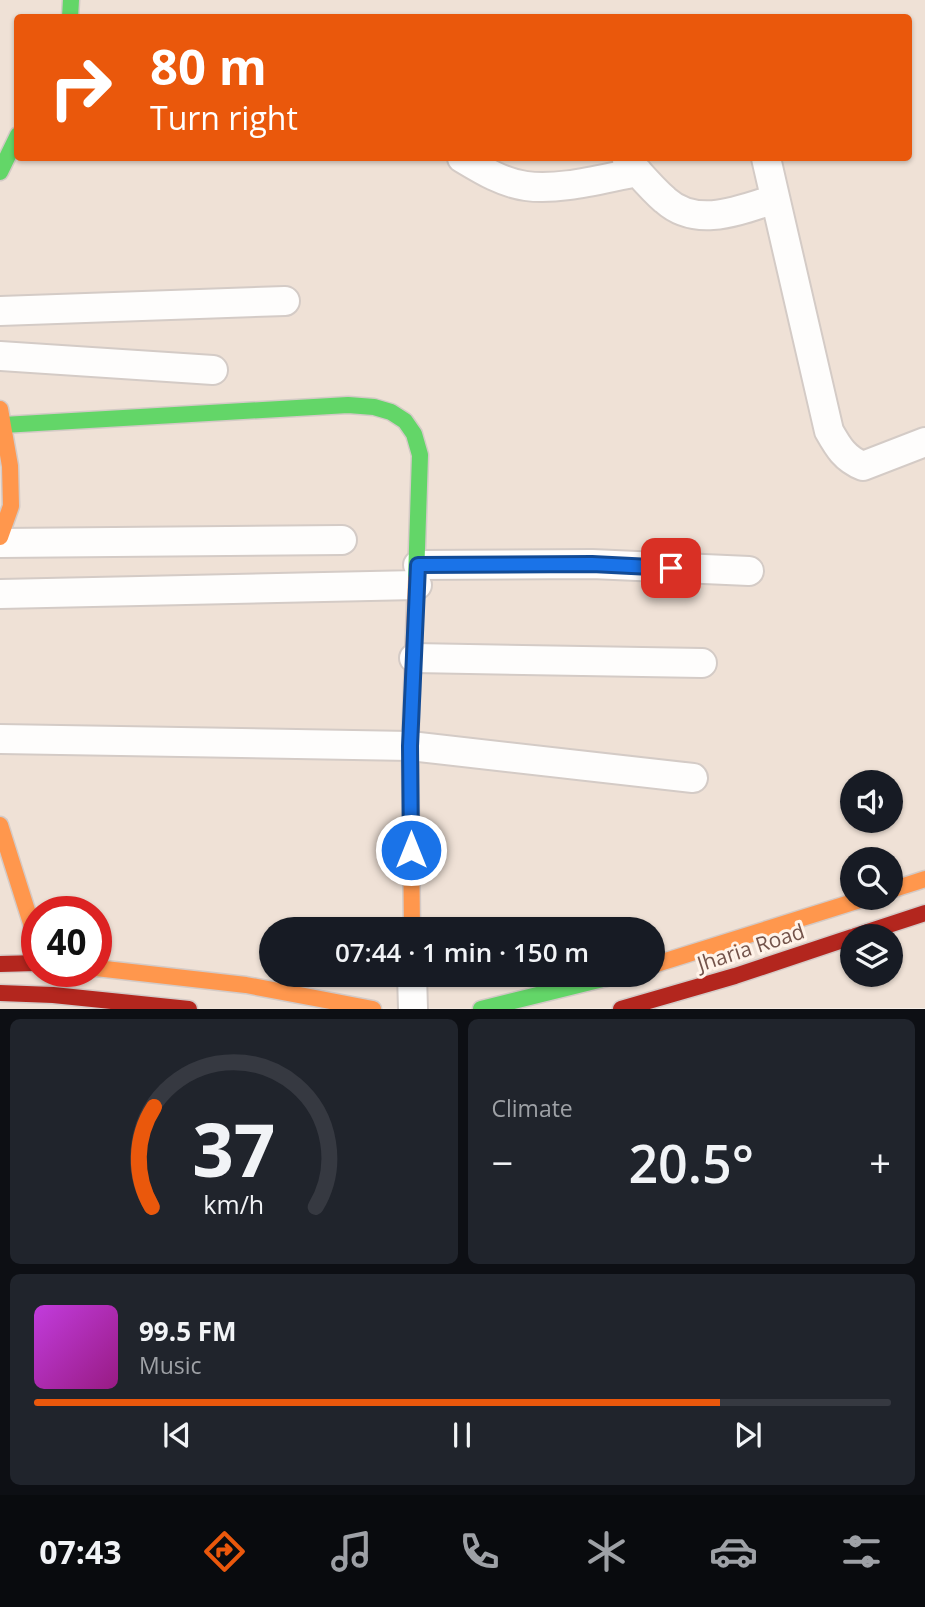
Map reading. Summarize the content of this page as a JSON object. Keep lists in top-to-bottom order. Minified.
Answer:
{"streets":{"main road":["Jharia Road"]},"page":{"turn":["80 m","Turn right"],"limit":"40","trip":"07:44 · 1 min · 150 m","tile":"Climate","heat":["−","20.5°","+"],"song":["99.5 FM","Music"],"tabs":"07:43","gauge":["37","km/h"]}}
